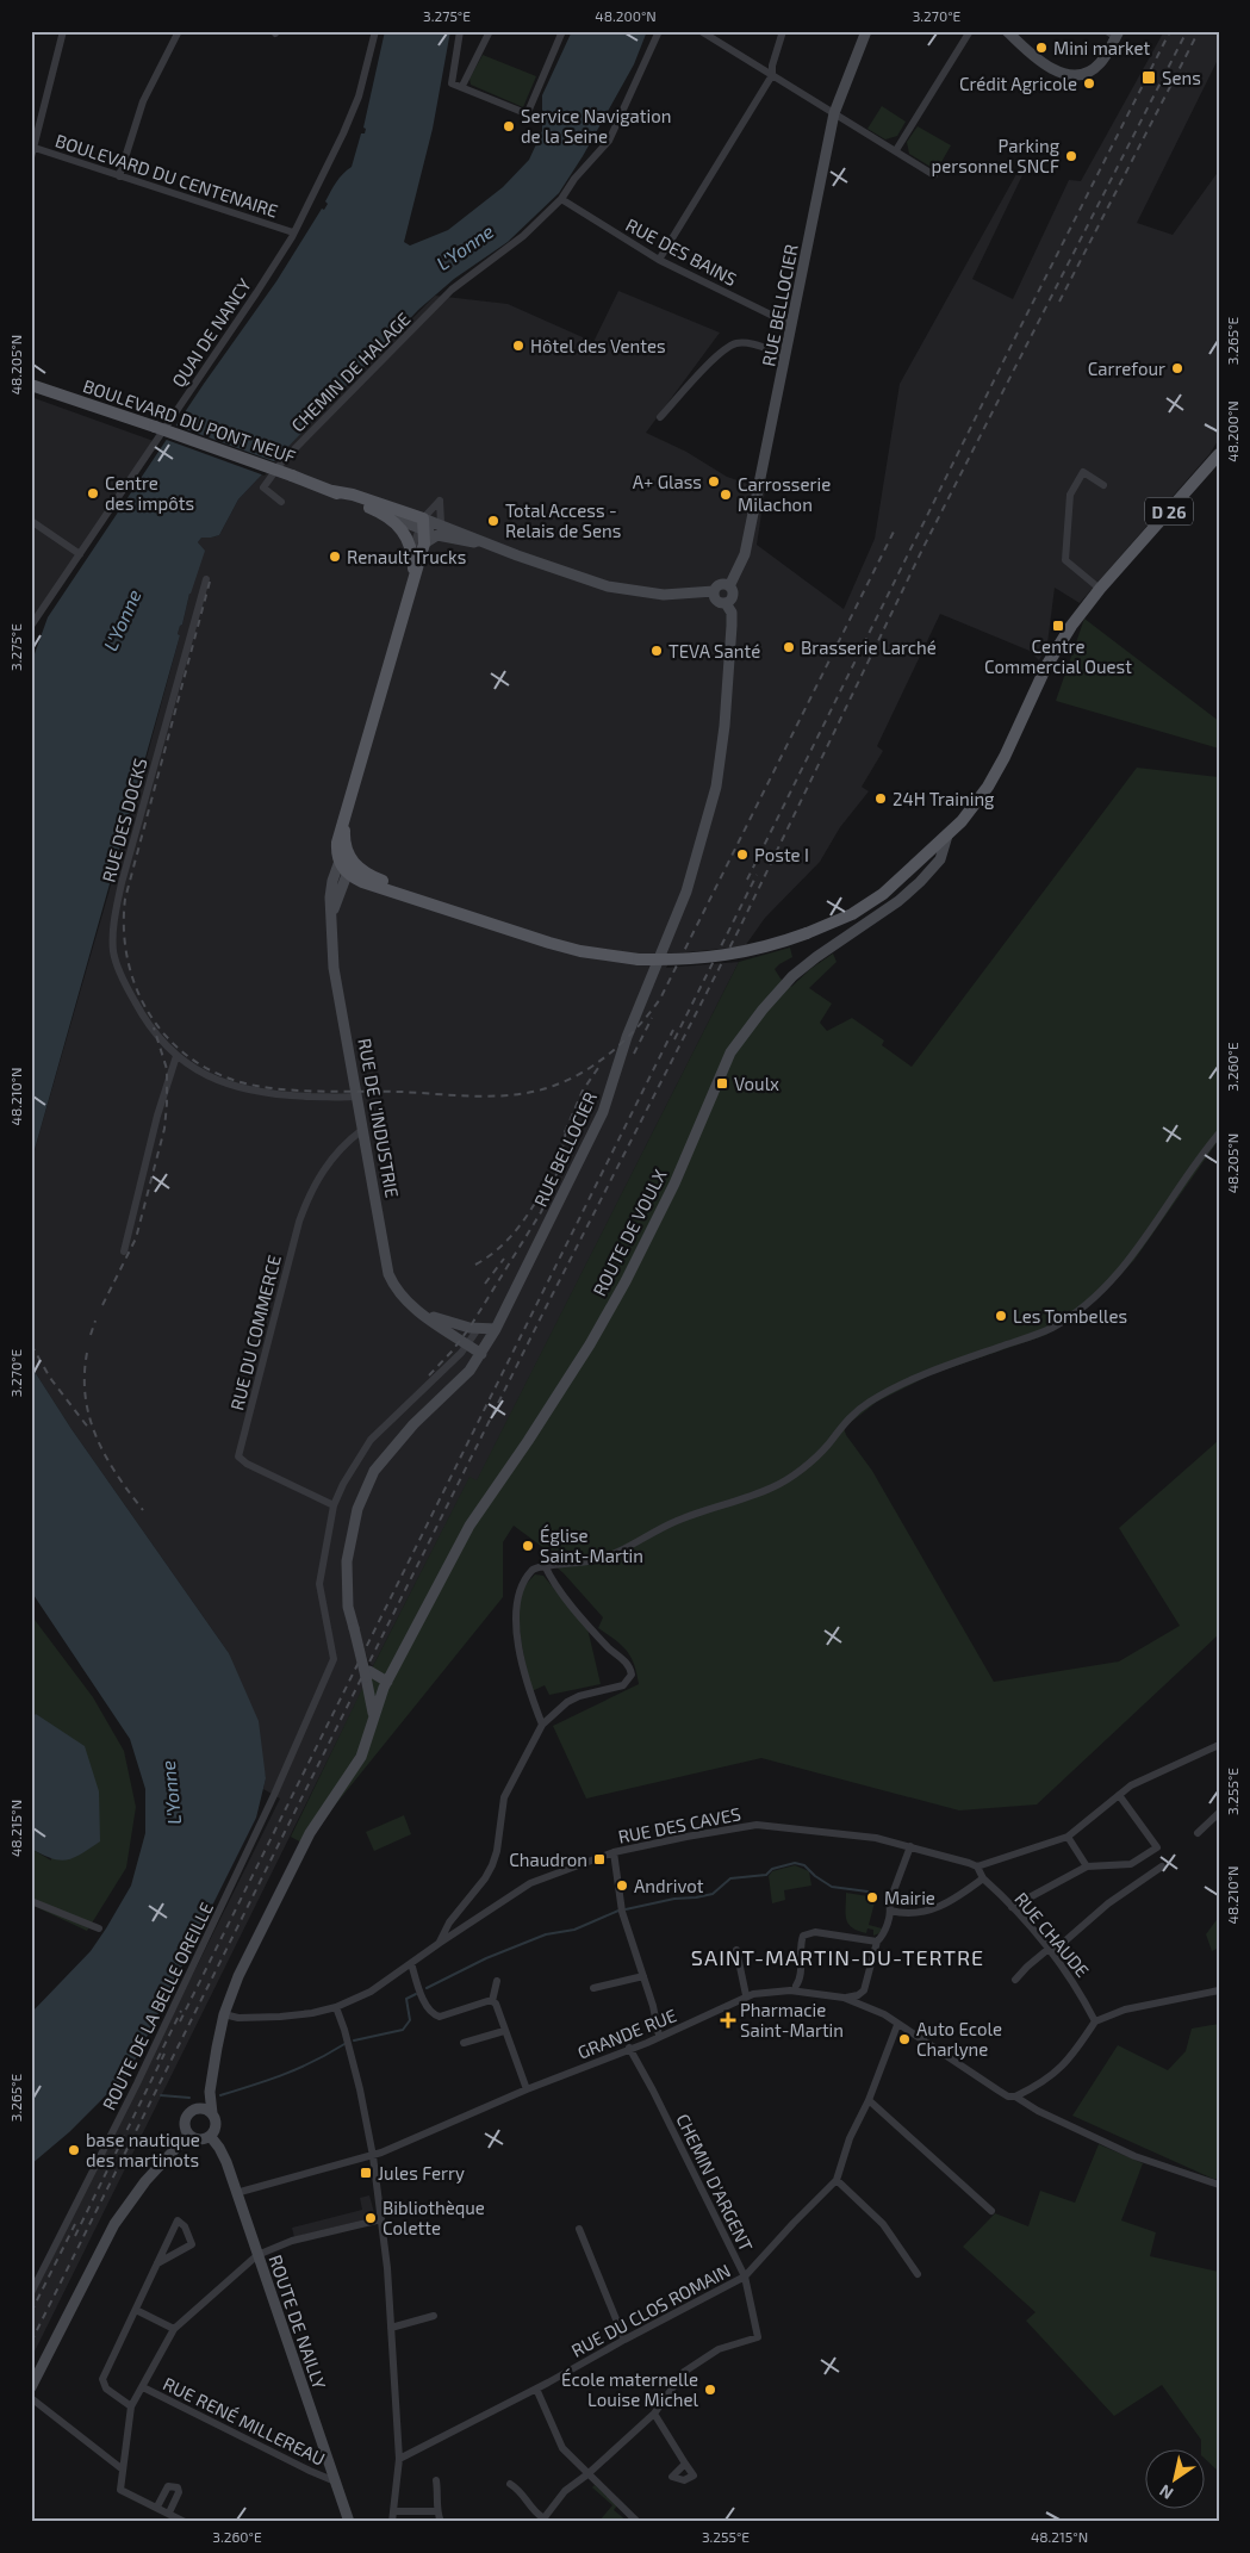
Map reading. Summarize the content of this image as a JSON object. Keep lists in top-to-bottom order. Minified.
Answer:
{"streets":{"main road":["RUE BELLOCIER","BOULEVARD DU PONT NEUF","D 26","RUE DE L'INDUSTRIE","ROUTE DE VOULX","ROUTE DE NAILLY"],"street":["BOULEVARD DU CENTENAIRE","RUE DES BAINS","QUAI DE NANCY","CHEMIN DE HALAGE","RUE DES DOCKS","RUE DU COMMERCE","RUE DES CAVES","RUE CHAUDE","ROUTE DE LA BELLE OREILLE","GRANDE RUE","CHEMIN D'ARGENT","RUE DU CLOS ROMAIN","RUE RENÉ MILLEREAU"]},"crossings":[["BOULEVARD DU CENTENAIRE","QUAI DE NANCY"],["RUE DES BAINS","RUE BELLOCIER"],["RUE DES BAINS","CHEMIN DE HALAGE"],["RUE BELLOCIER","BOULEVARD DU PONT NEUF"],["RUE BELLOCIER","D 26"],["RUE BELLOCIER","RUE DE L'INDUSTRIE"],["D 26","ROUTE DE VOULX"],["D 26","RUE DES CAVES"],["D 26","ROUTE DE NAILLY"],["RUE DES DOCKS","RUE DE L'INDUSTRIE"],["RUE DE L'INDUSTRIE","RUE DU COMMERCE"],["RUE DE L'INDUSTRIE","ROUTE DE LA BELLE OREILLE"],["RUE DU COMMERCE","ROUTE DE LA BELLE OREILLE"],["RUE DES CAVES","RUE CHAUDE"],["GRANDE RUE","CHEMIN D'ARGENT"],["GRANDE RUE","RUE DU CLOS ROMAIN"],["GRANDE RUE","ROUTE DE NAILLY"],["CHEMIN D'ARGENT","RUE DU CLOS ROMAIN"],["ROUTE DE NAILLY","RUE RENÉ MILLEREAU"]],"districts":["SAINT-MARTIN-DU-TERTRE"],"water":["L'Yonne"],"places":{"other":["Mini market","Crédit Agricole","Service Navigation de la Seine","Parking personnel SNCF","Hôtel des Ventes","Carrefour","A+ Glass","Centre des impôts","Carrosserie Milachon","Total Access - Relais de Sens","Renault Trucks","Brasserie Larché","TEVA Santé","24H Training","Poste I","Les Tombelles","Église Saint-Martin","Andrivot","Mairie","Auto Ecole Charlyne","base nautique des martinots","Bibliothèque Colette","École maternelle Louise Michel"],"transit":["Sens","Centre Commercial Ouest","Voulx","Chaudron","Jules Ferry"],"health":["Pharmacie Saint-Martin"]},"north":"bottom left","coordinates":["3.275°E","48.200°N","3.270°E","3.265°E","48.205°N","3.260°E","48.210°N","3.255°E","48.215°N"]}
